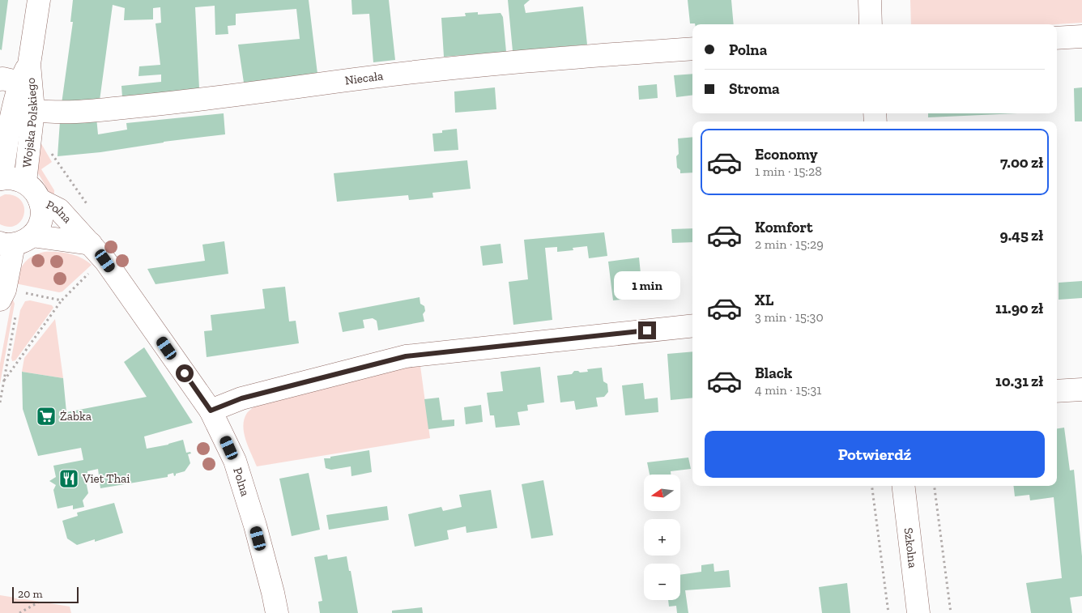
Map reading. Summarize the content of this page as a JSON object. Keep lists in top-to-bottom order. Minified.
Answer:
{"streets":{"street":["Niecała","Wojska Polskiego","Polna","Szkolna"]},"crossings":[["Niecała","Wojska Polskiego"]],"places":{"supermarket":["Żabka"],"restaurant":["Viet Thai"]},"scale_bar":"20 m","north":"left","page":{"banner":["Polna","Stroma"],"list":[{"name":"Economy","note":"1 min · 15:28","value":"7.00 zł"},{"name":"Komfort","note":"2 min · 15:29","value":"9.45 zł"},{"name":"XL","note":"3 min · 15:30","value":"11.90 zł"},{"name":"Black","note":"4 min · 15:31","value":"10.31 zł"}],"bubble":"1 min","buttons":"Potwierdź","map_buttons":["+","−"],"scale":"20 m"}}
